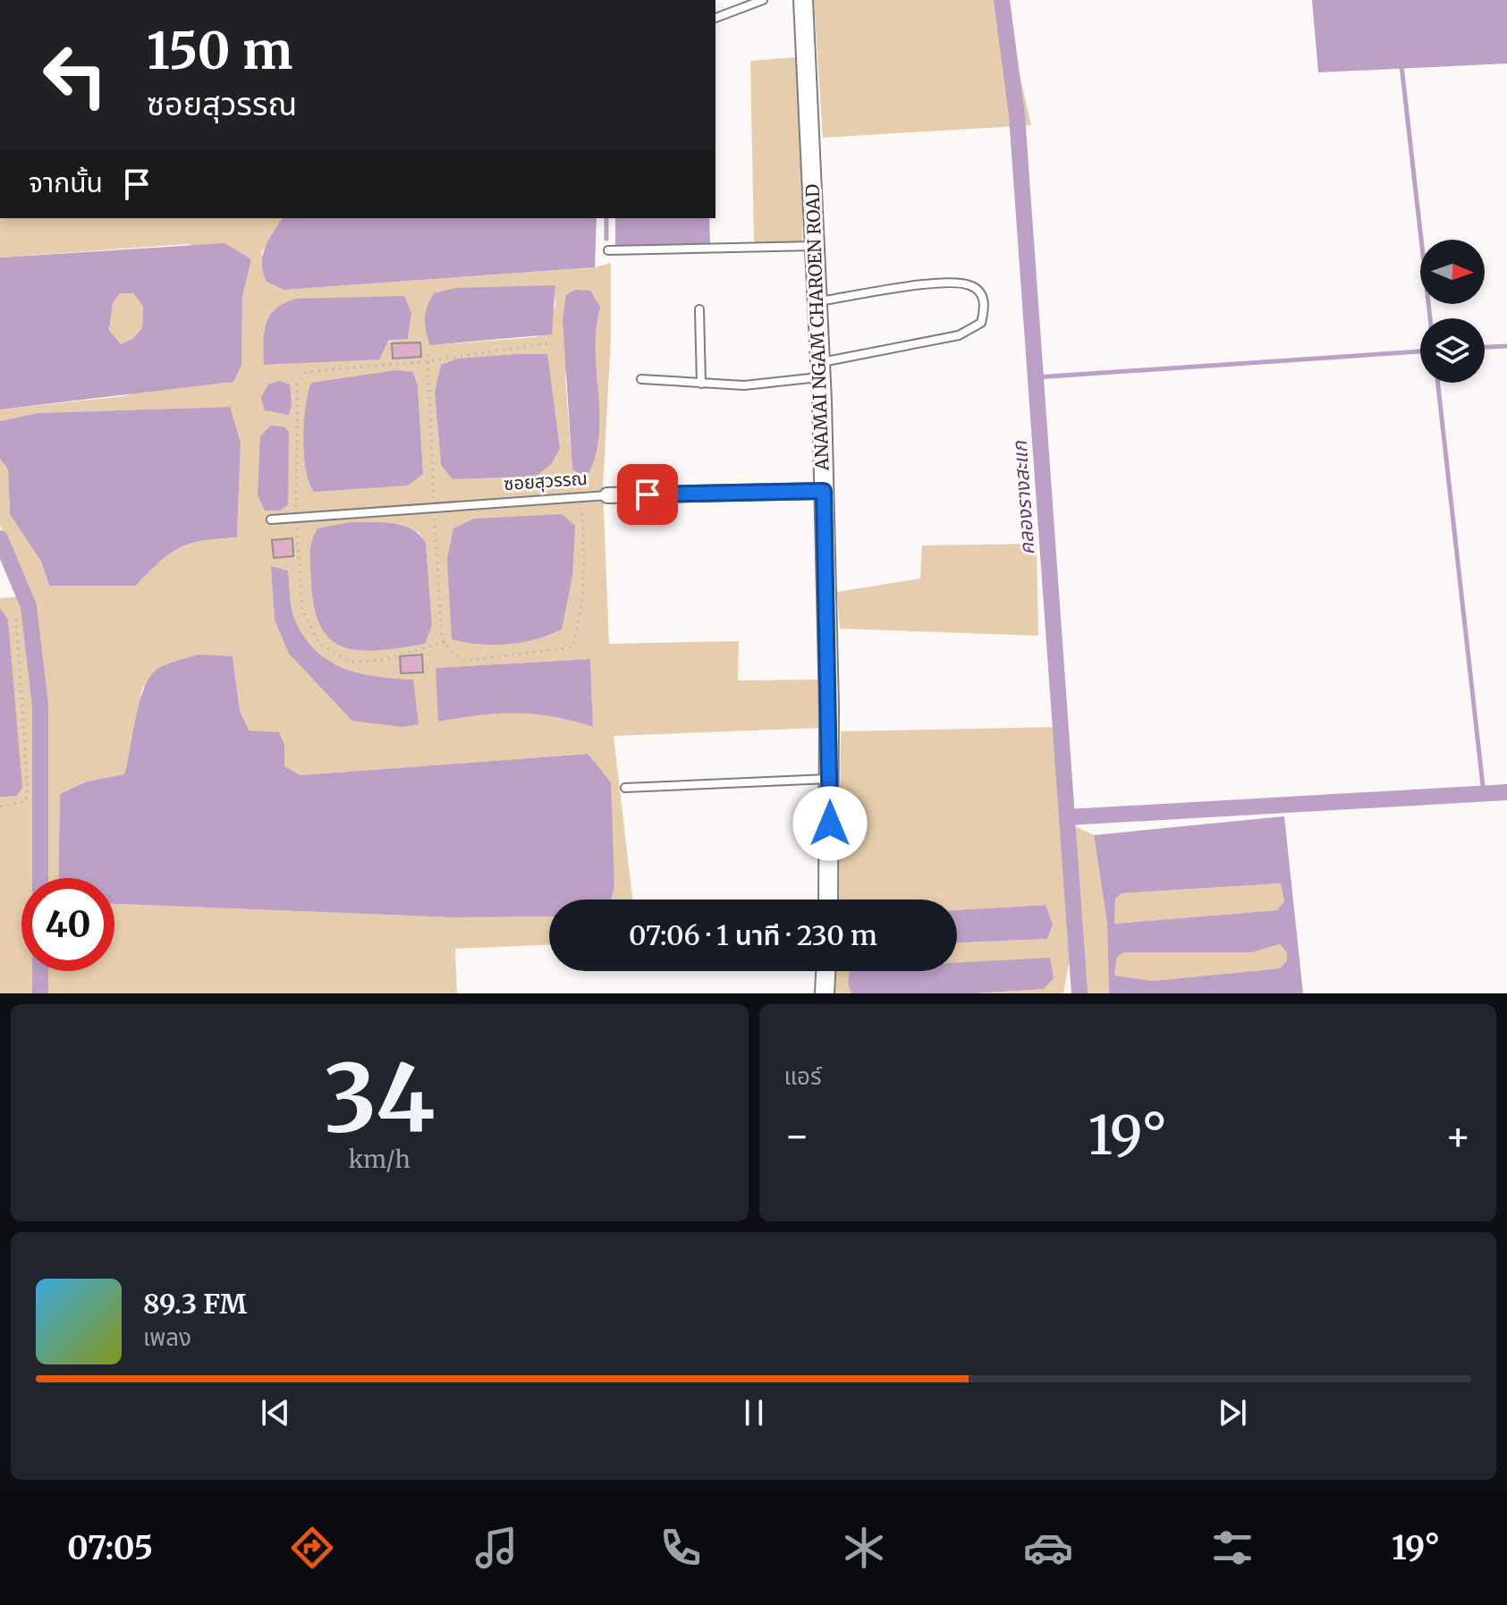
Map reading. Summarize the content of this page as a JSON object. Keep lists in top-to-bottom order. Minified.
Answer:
{"streets":{"street":["ANAMAI NGAM CHAROEN ROAD","ซอยสุวรรณ"]},"crossings":[["ANAMAI NGAM CHAROEN ROAD","ซอยสุวรรณ"]],"water":["คลองรางสะแก"],"north":"right","page":{"turn":["150 m","ซอยสุวรรณ"],"then":"จากนั้น","limit":"40","trip":"07:06 · 1 นาที · 230 m","tile":[["34","km/h"],"แอร์"],"heat":["−","19°","+"],"song":["89.3 FM","เพลง"],"tabs":["07:05","19°"]}}
